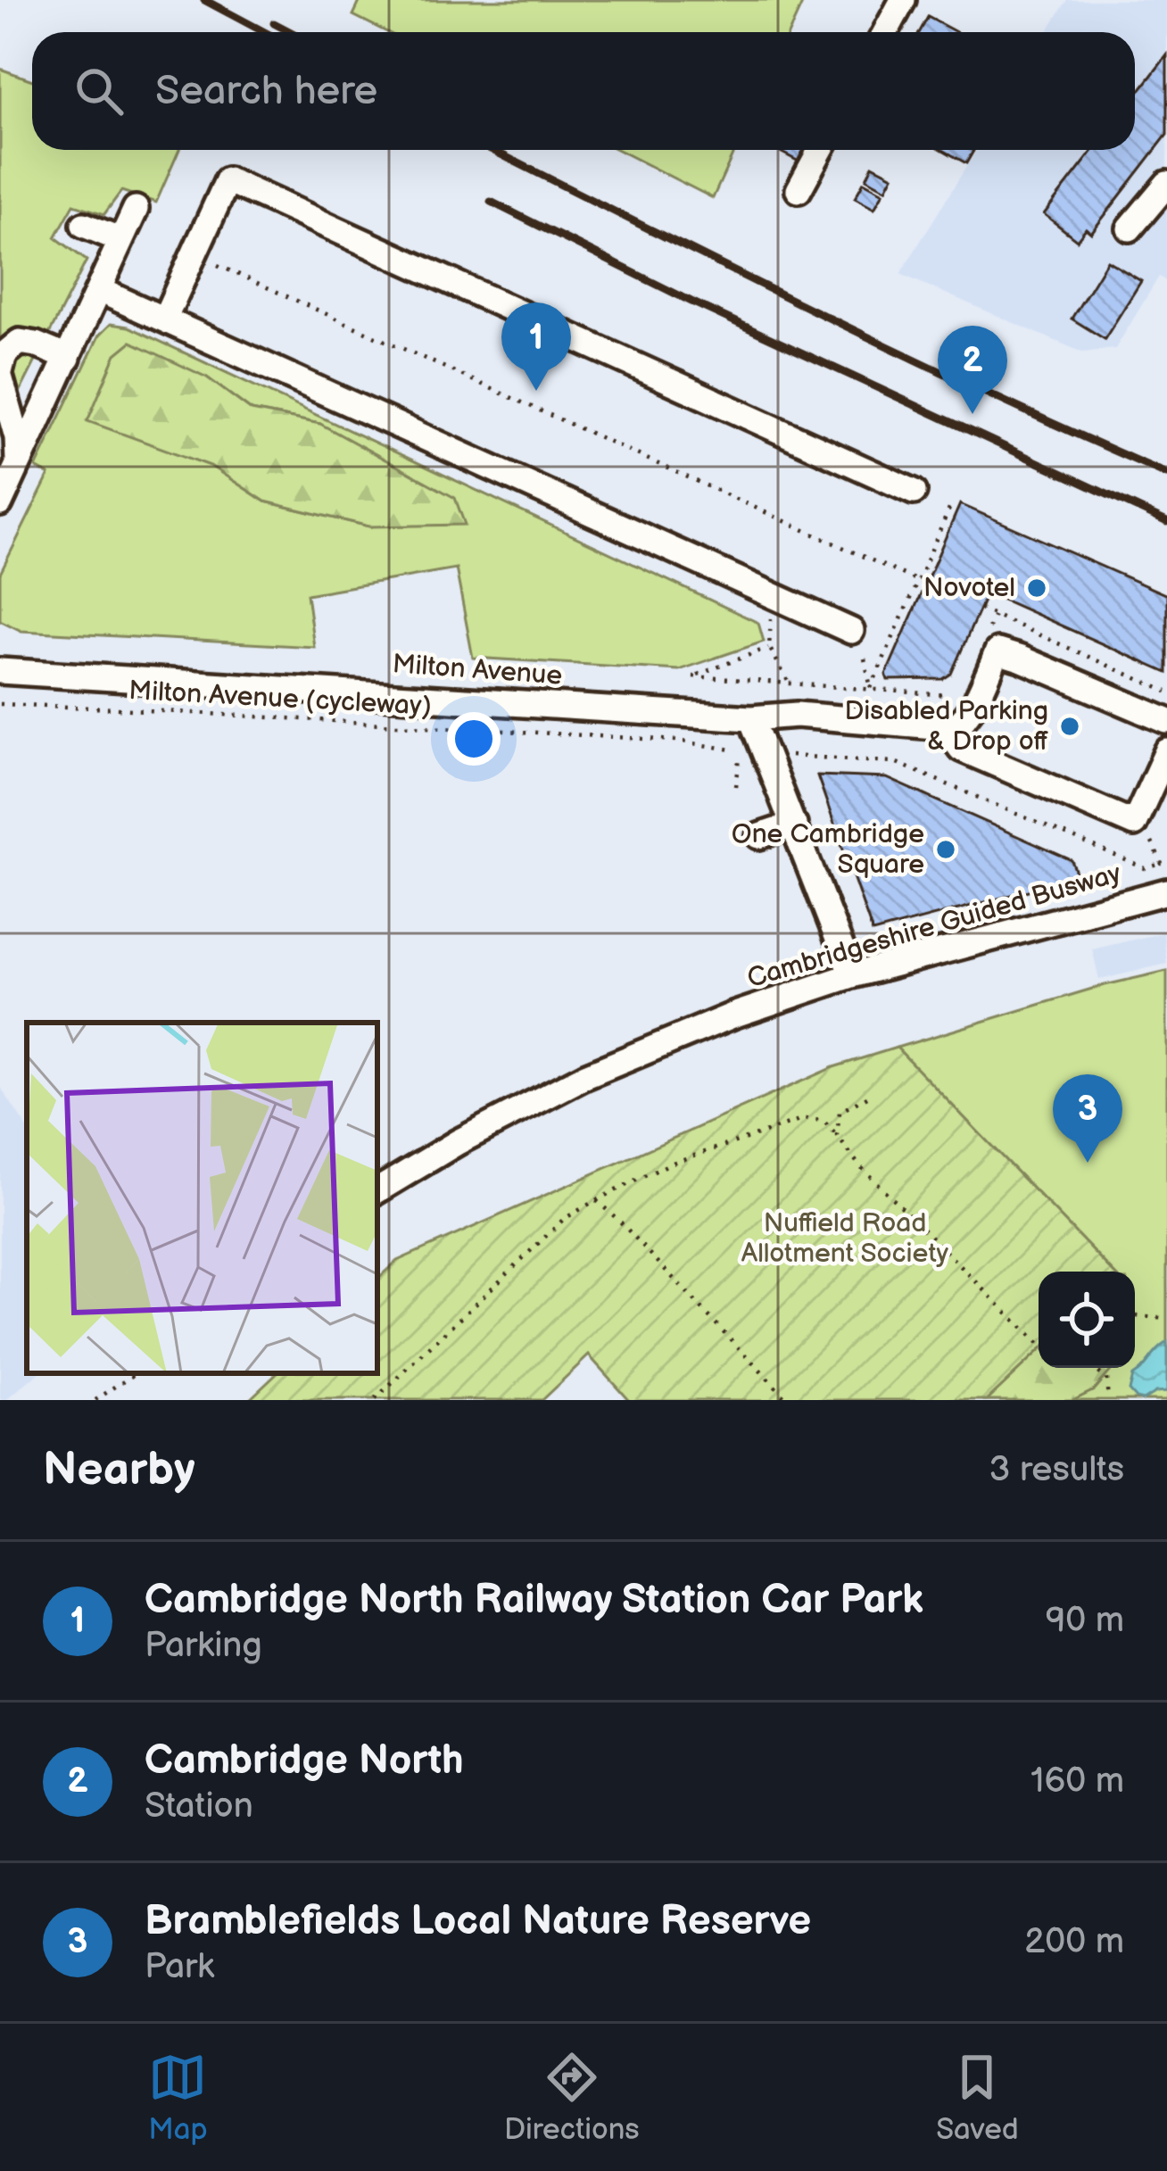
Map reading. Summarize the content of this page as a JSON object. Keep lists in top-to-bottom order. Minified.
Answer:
{"streets":{"street":["Milton Avenue","Cambridgeshire Guided Busway"],"path":["Milton Avenue (cycleway)"]},"parks":["Nuffield Road Allotment Society"],"places":["Novotel","Disabled Parking & Drop off","One Cambridge Square"],"page":{"search":"Search here","pins":["1","2","3"],"heading":["Nearby","3 results"],"list":[{"mark":"1","name":"Cambridge North Railway Station Car Park","note":"Parking","value":"90 m"},{"mark":"2","name":"Cambridge North","note":"Station","value":"160 m"},{"mark":"3","name":"Bramblefields Local Nature Reserve","note":"Park","value":"200 m"}],"nav":["Map","Directions","Saved"]}}
